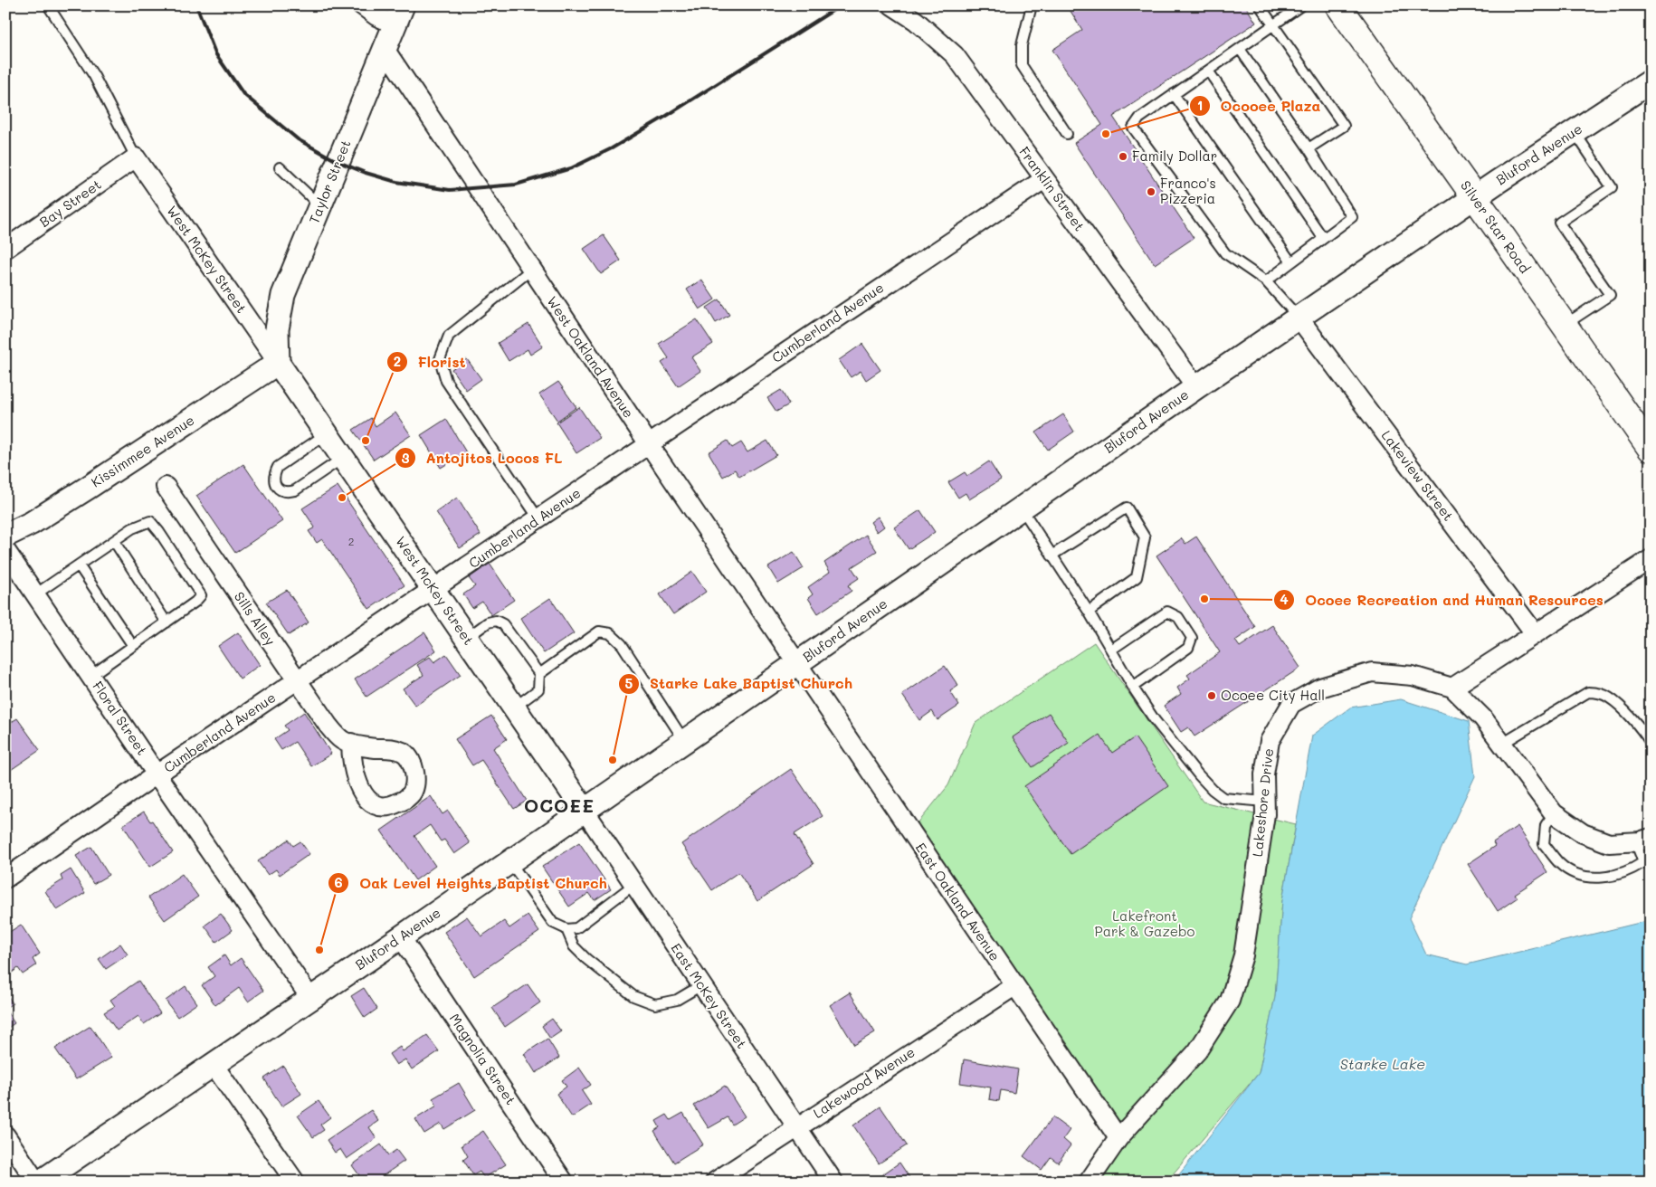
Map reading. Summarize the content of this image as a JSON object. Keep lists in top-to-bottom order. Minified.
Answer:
{"streets":{"main road":["Silver Star Road"],"street":["Bluford Avenue","Taylor Street","Franklin Street","Bay Street","West McKey Street","Cumberland Avenue","West Oakland Avenue","Kissimmee Avenue","Lakeview Street","Sills Alley","Floral Street","Lakeshore Drive","East Oakland Avenue","East McKey Street","Magnolia Street","Lakewood Avenue"]},"crossings":[["Bluford Avenue","Franklin Street"],["Bluford Avenue","Silver Star Road"],["Bluford Avenue","West McKey Street"],["Bluford Avenue","West Oakland Avenue"],["Bluford Avenue","Lakeview Street"],["Bluford Avenue","Floral Street"],["Bluford Avenue","East Oakland Avenue"],["Bluford Avenue","East McKey Street"],["Bluford Avenue","Magnolia Street"],["Taylor Street","West McKey Street"],["Taylor Street","West Oakland Avenue"],["Taylor Street","Kissimmee Avenue"],["Franklin Street","Cumberland Avenue"],["Bay Street","West McKey Street"],["West McKey Street","Cumberland Avenue"],["West McKey Street","Kissimmee Avenue"],["West McKey Street","East McKey Street"],["Cumberland Avenue","West Oakland Avenue"],["Cumberland Avenue","Sills Alley"],["Cumberland Avenue","Floral Street"],["West Oakland Avenue","East Oakland Avenue"],["Lakeshore Drive","East Oakland Avenue"],["East Oakland Avenue","Lakewood Avenue"],["East McKey Street","Lakewood Avenue"]],"districts":["OCOEE"],"water":["Starke Lake"],"parks":["Lakefront Park & Gazebo"],"places":["Ocooee Plaza","Family Dollar","Franco's Pizzeria","Florist","Antojitos Locos FL","Ocoee Recreation and Human Resources","Ocoee City Hall","Starke Lake Baptist Church","Oak Level Heights Baptist Church"],"house_numbers":["2"]}
